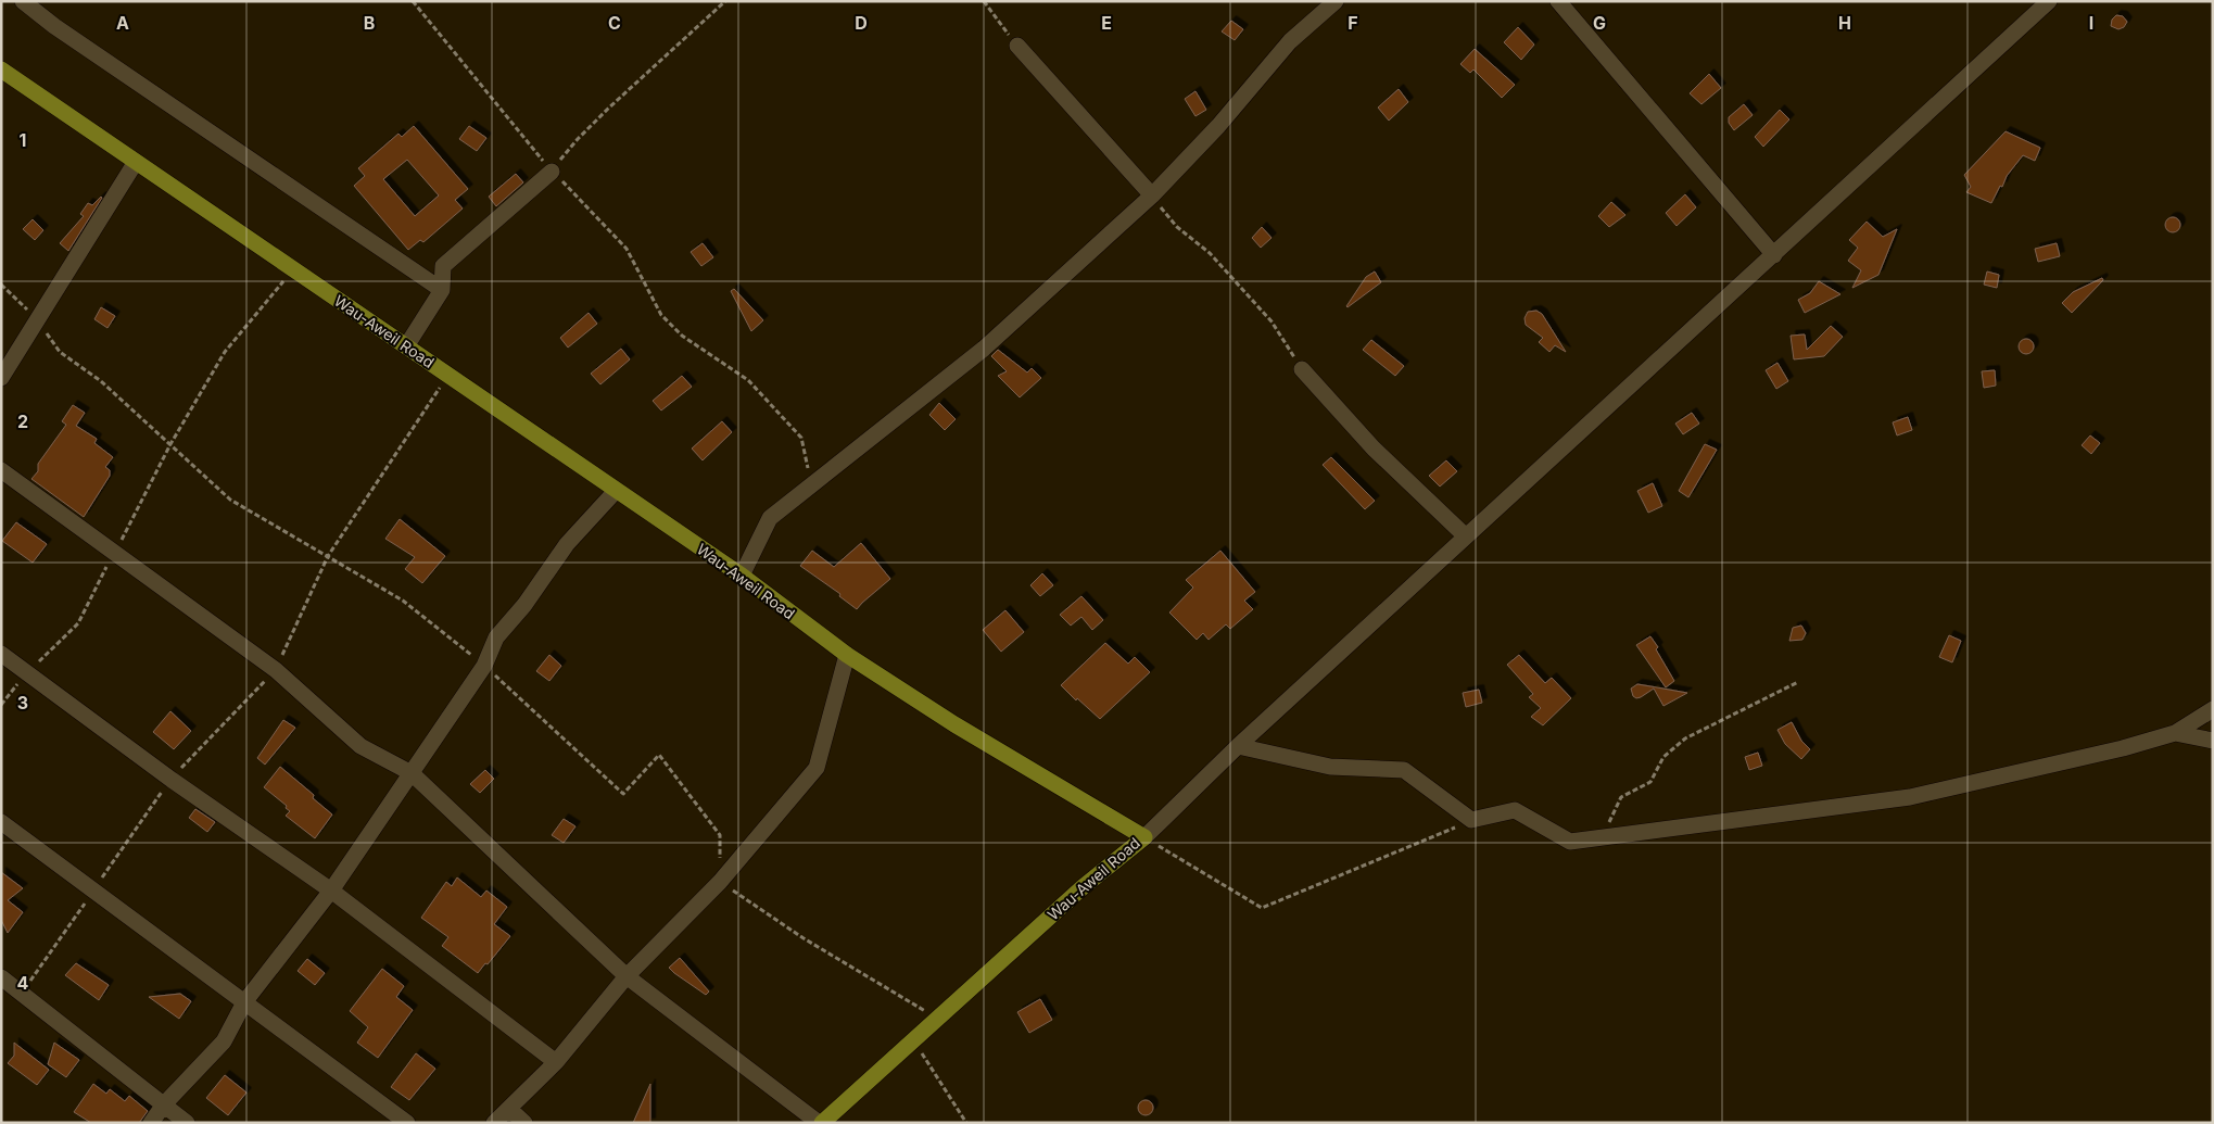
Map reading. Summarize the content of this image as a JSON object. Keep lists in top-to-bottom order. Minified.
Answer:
{"streets":{"main road":["Wau-Aweil Road"]},"grid":{"columns":["A","B","C","D","E","F","G","H","I"],"rows":["1","2","3","4"]}}
